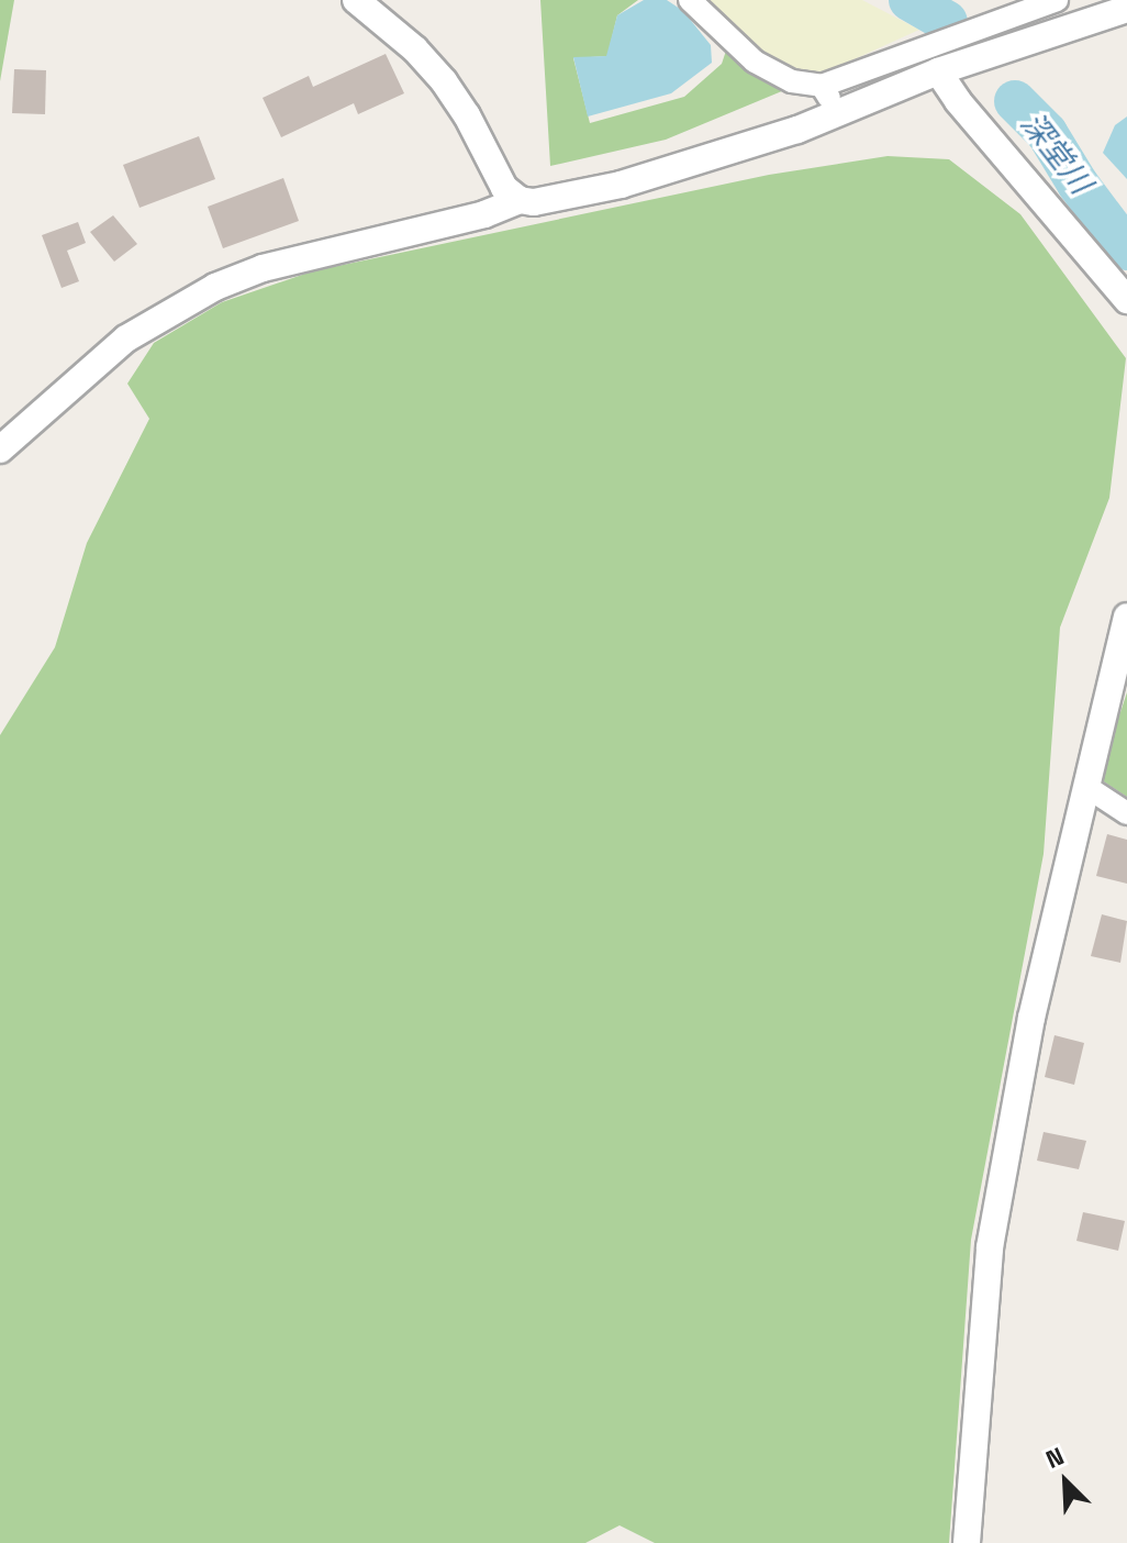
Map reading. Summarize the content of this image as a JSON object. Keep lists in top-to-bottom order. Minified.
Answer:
{"water":["深堂川"],"north":"top left"}
